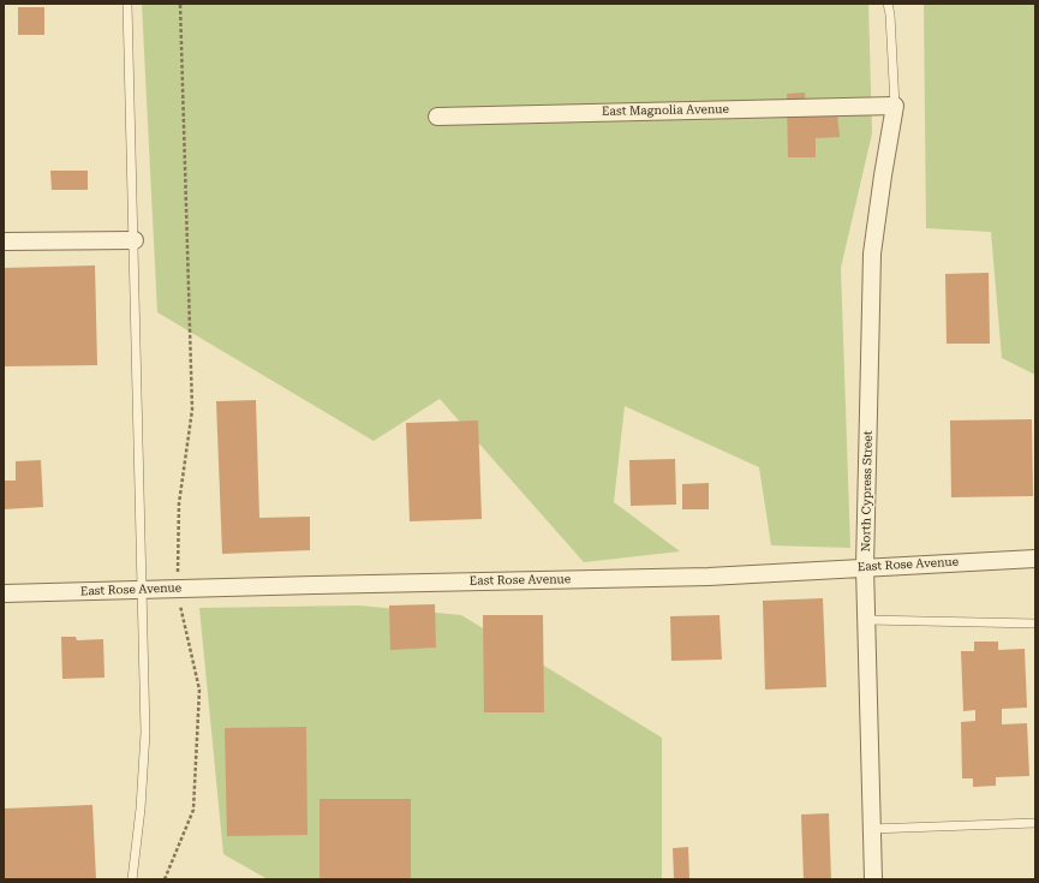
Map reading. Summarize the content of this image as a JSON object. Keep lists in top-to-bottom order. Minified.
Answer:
{"streets":{"street":["East Magnolia Avenue","North Cypress Street","East Rose Avenue"]},"crossings":[["East Magnolia Avenue","North Cypress Street"],["North Cypress Street","East Rose Avenue"]]}
